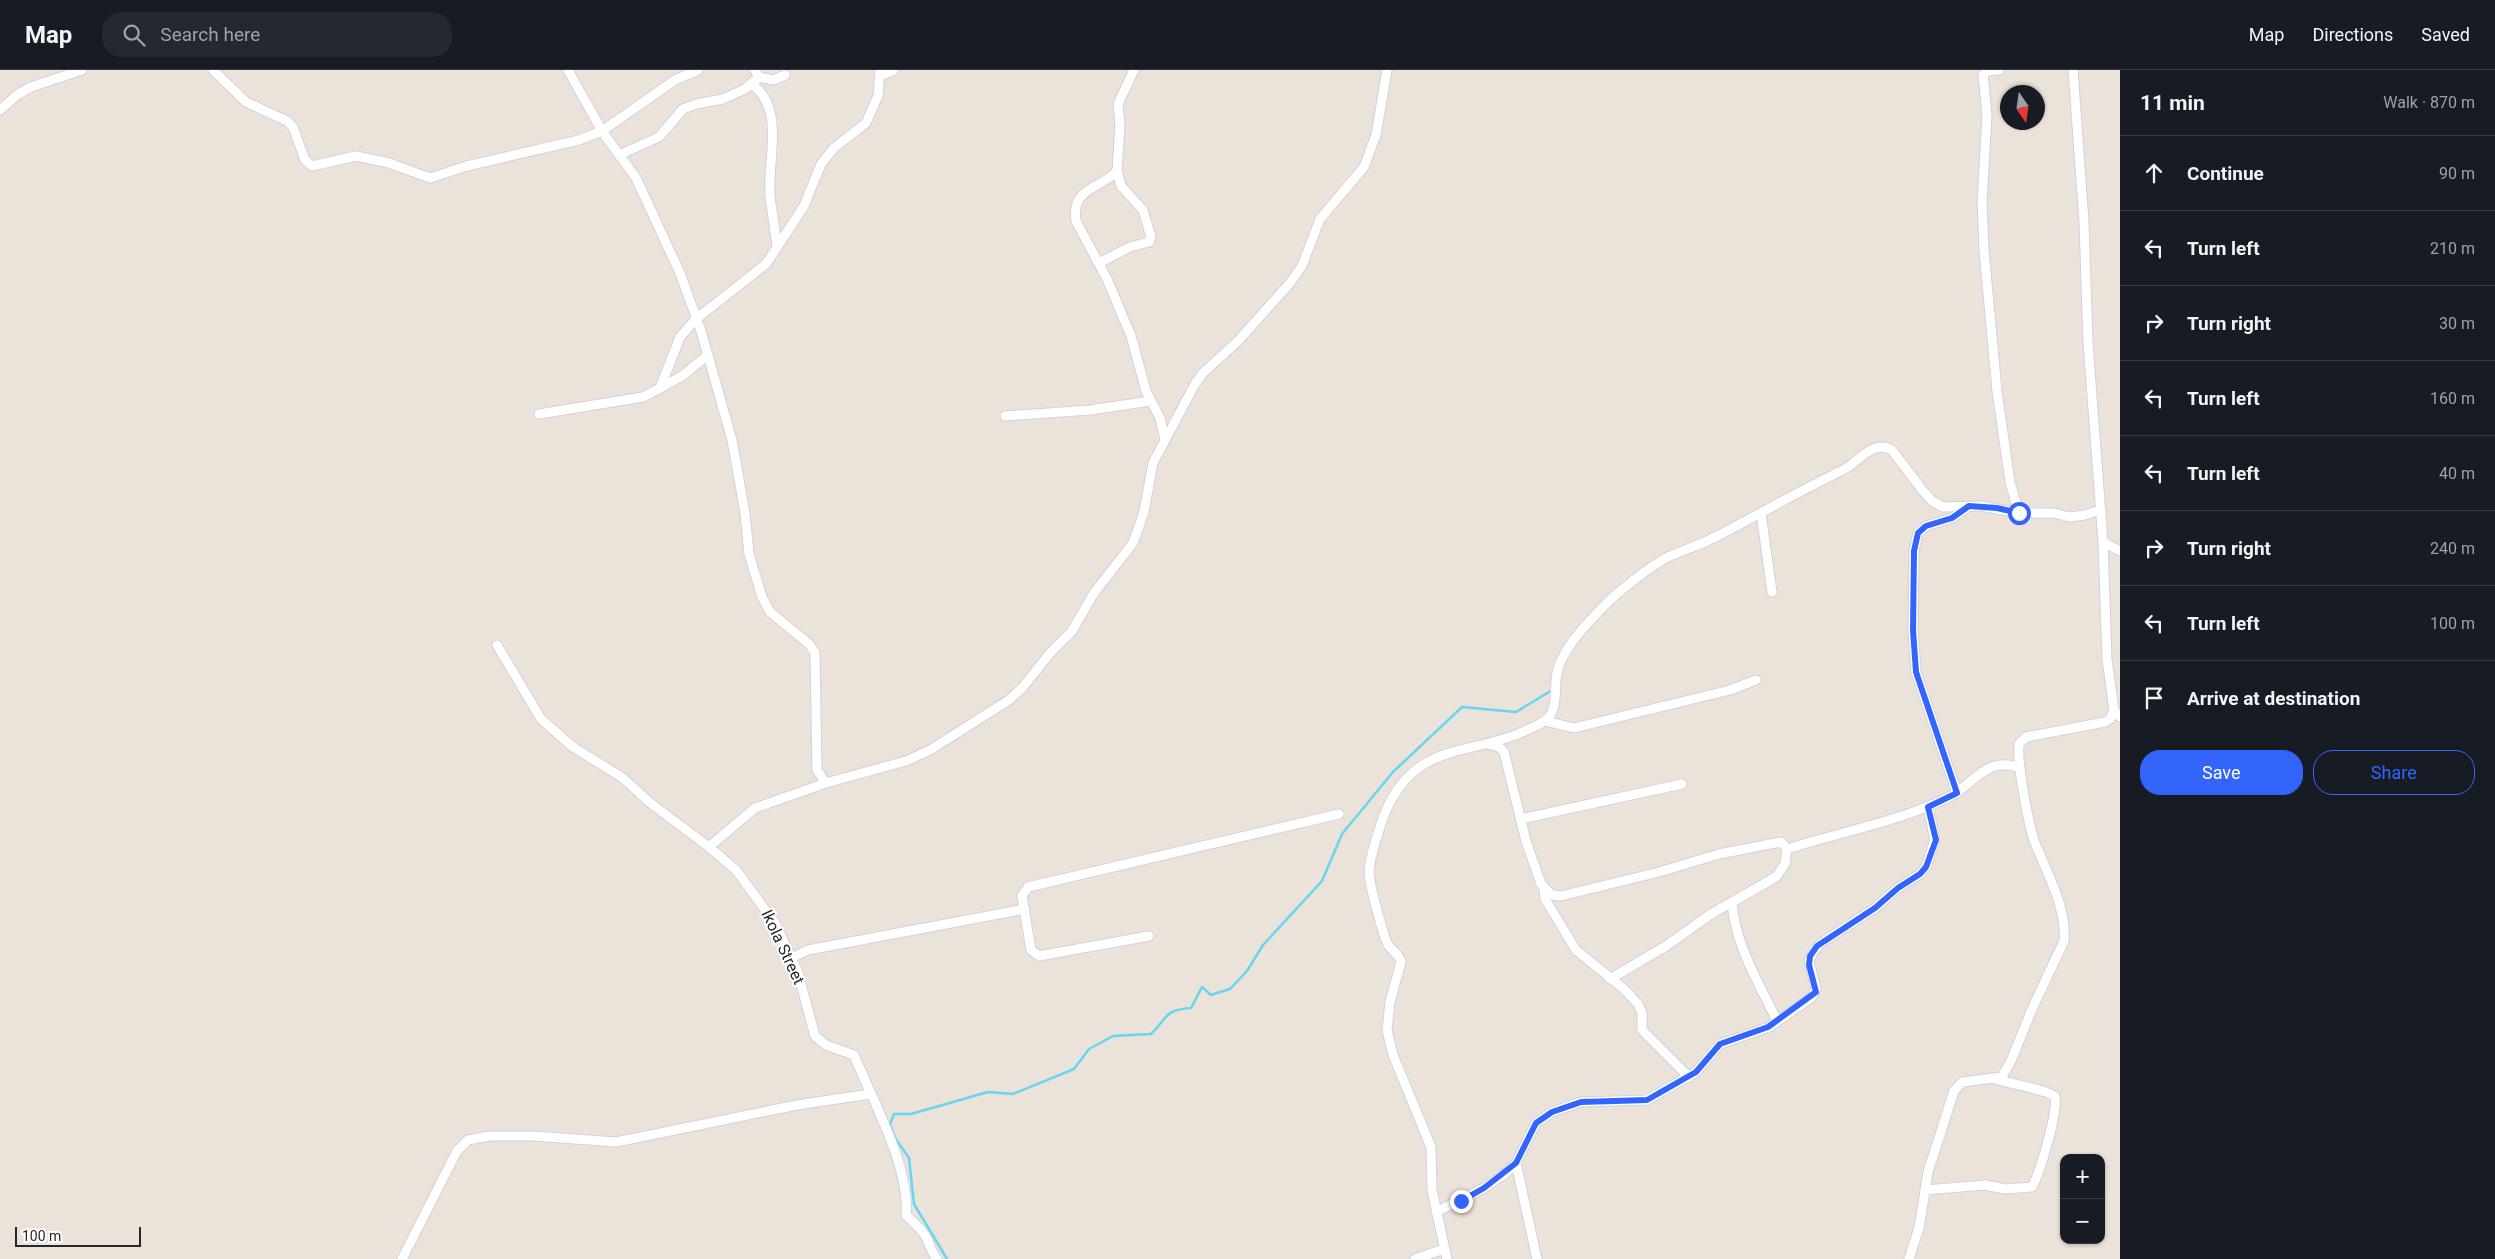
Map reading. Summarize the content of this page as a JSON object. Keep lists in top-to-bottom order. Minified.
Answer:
{"streets":{"street":["Ikola Street"]},"scale_bar":"100 m","north":"bottom","page":{"header":"Map","search":"Search here","nav":["Map","Directions","Saved"],"heading":["11 min","Walk · 870 m"],"list":[["Continue","90 m"],["Turn left","210 m"],["Turn right","30 m"],["Turn left","160 m"],["Turn left","40 m"],["Turn right","240 m"],["Turn left","100 m"],"Arrive at destination"],"buttons":["Save","Share"],"map_buttons":["+","−"],"scale":"100 m"}}
